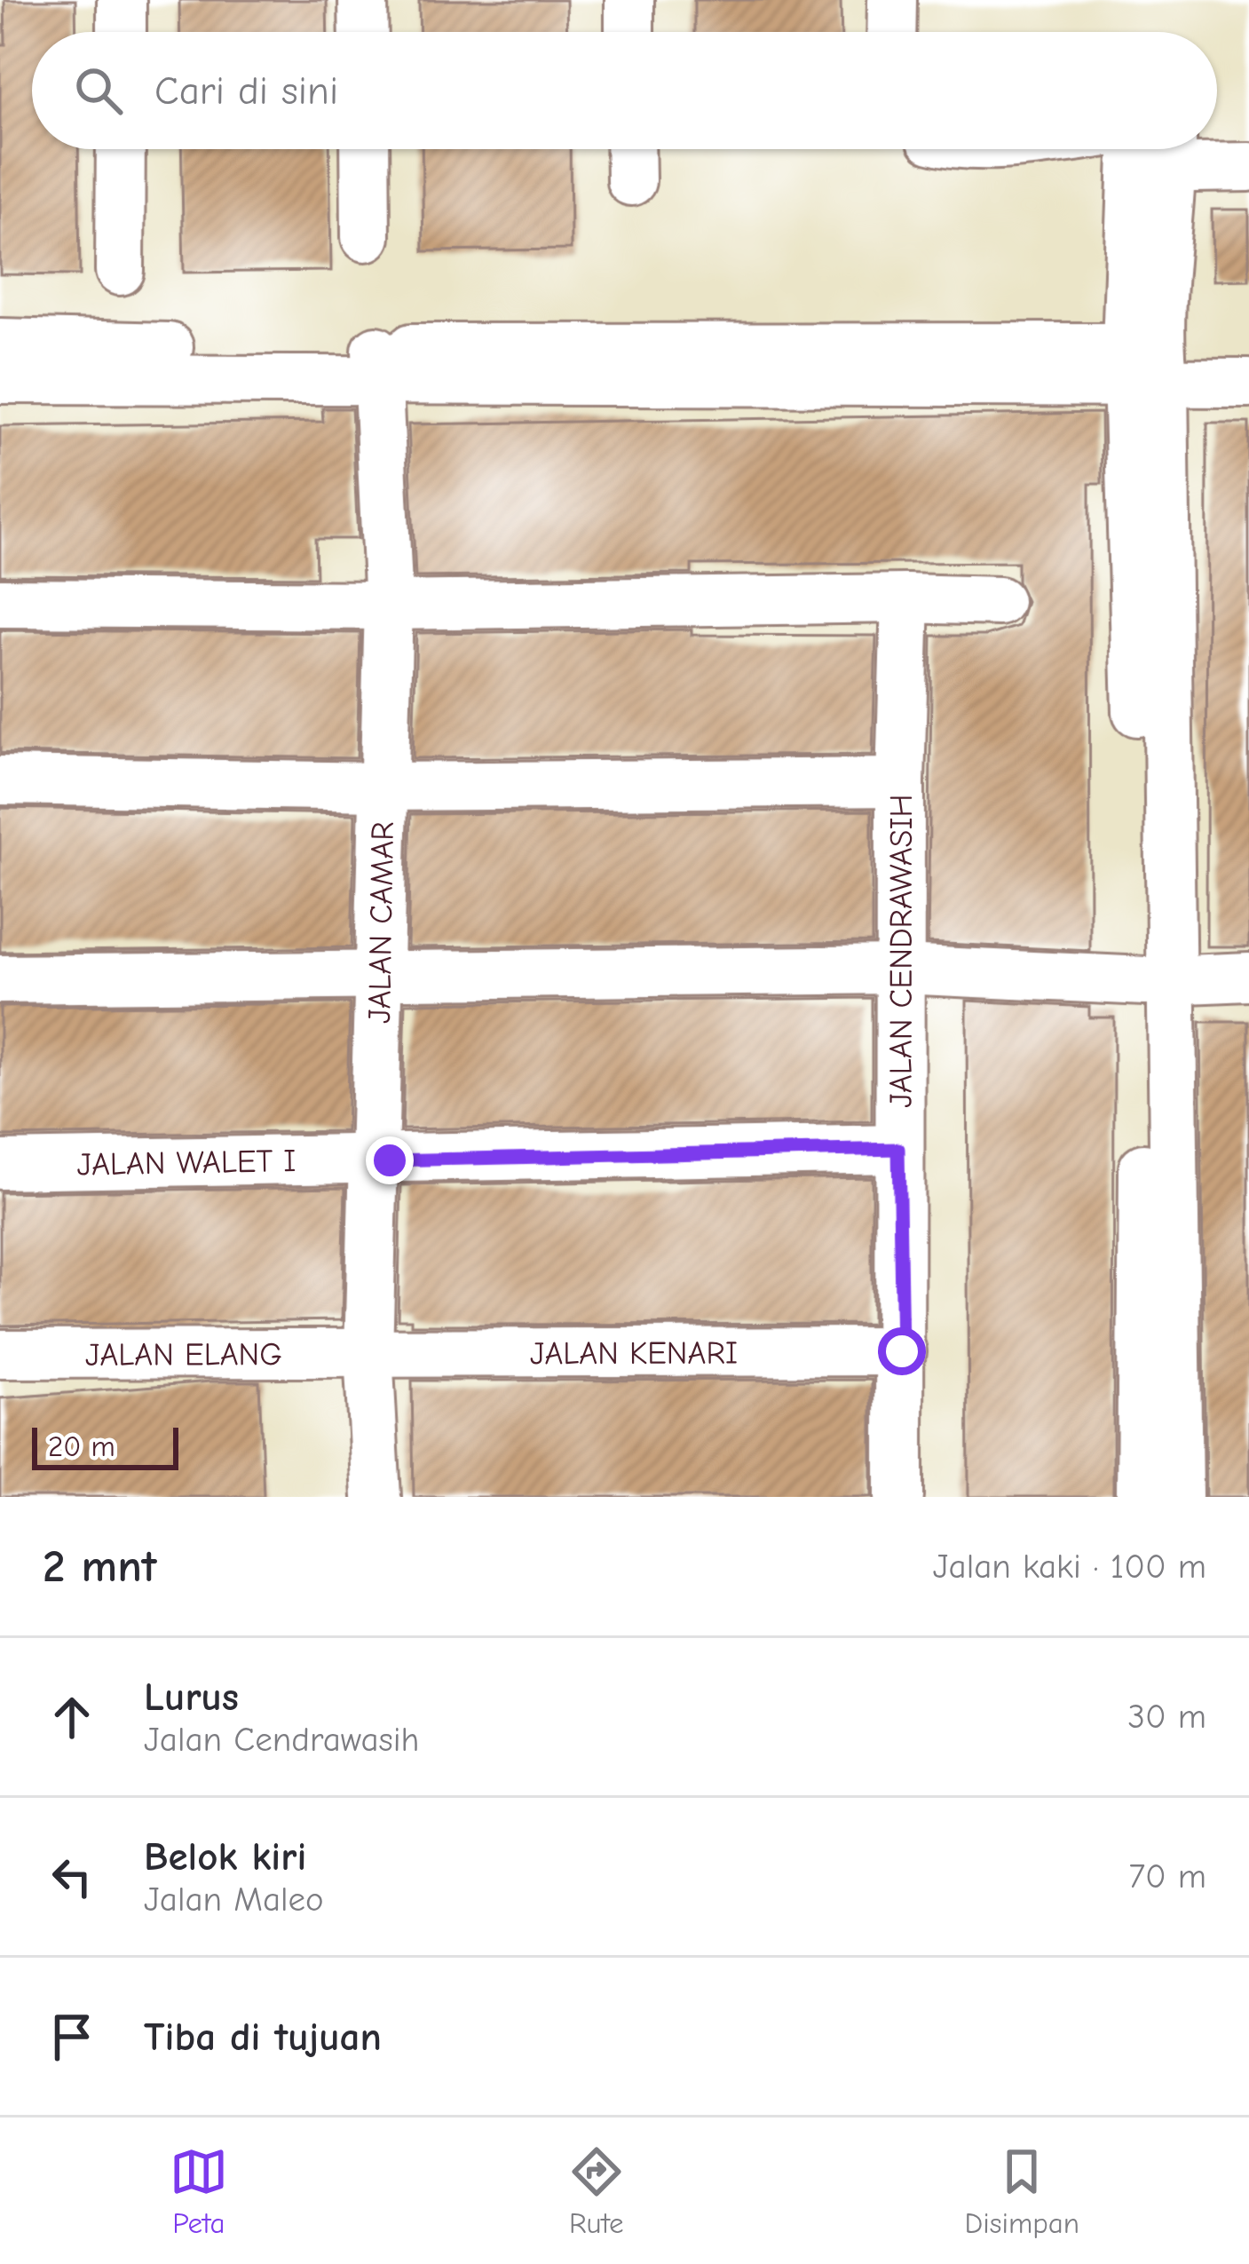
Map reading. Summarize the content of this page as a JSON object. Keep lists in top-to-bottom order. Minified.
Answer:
{"streets":{"street":["JALAN CAMAR","JALAN CENDRAWASIH","JALAN WALET I","JALAN KENARI","JALAN ELANG"]},"crossings":[["JALAN CAMAR","JALAN WALET I"],["JALAN CAMAR","JALAN KENARI"],["JALAN CAMAR","JALAN ELANG"],["JALAN CENDRAWASIH","JALAN WALET I"],["JALAN CENDRAWASIH","JALAN KENARI"],["JALAN KENARI","JALAN ELANG"]],"scale_bar":"20 m","page":{"search":"Cari di sini","scale":"20 m","heading":["2 mnt","Jalan kaki · 100 m"],"list":[["Lurus","Jalan Cendrawasih","30 m"],["Belok kiri","Jalan Maleo","70 m"],"Tiba di tujuan"],"nav":["Peta","Rute","Disimpan"]}}
